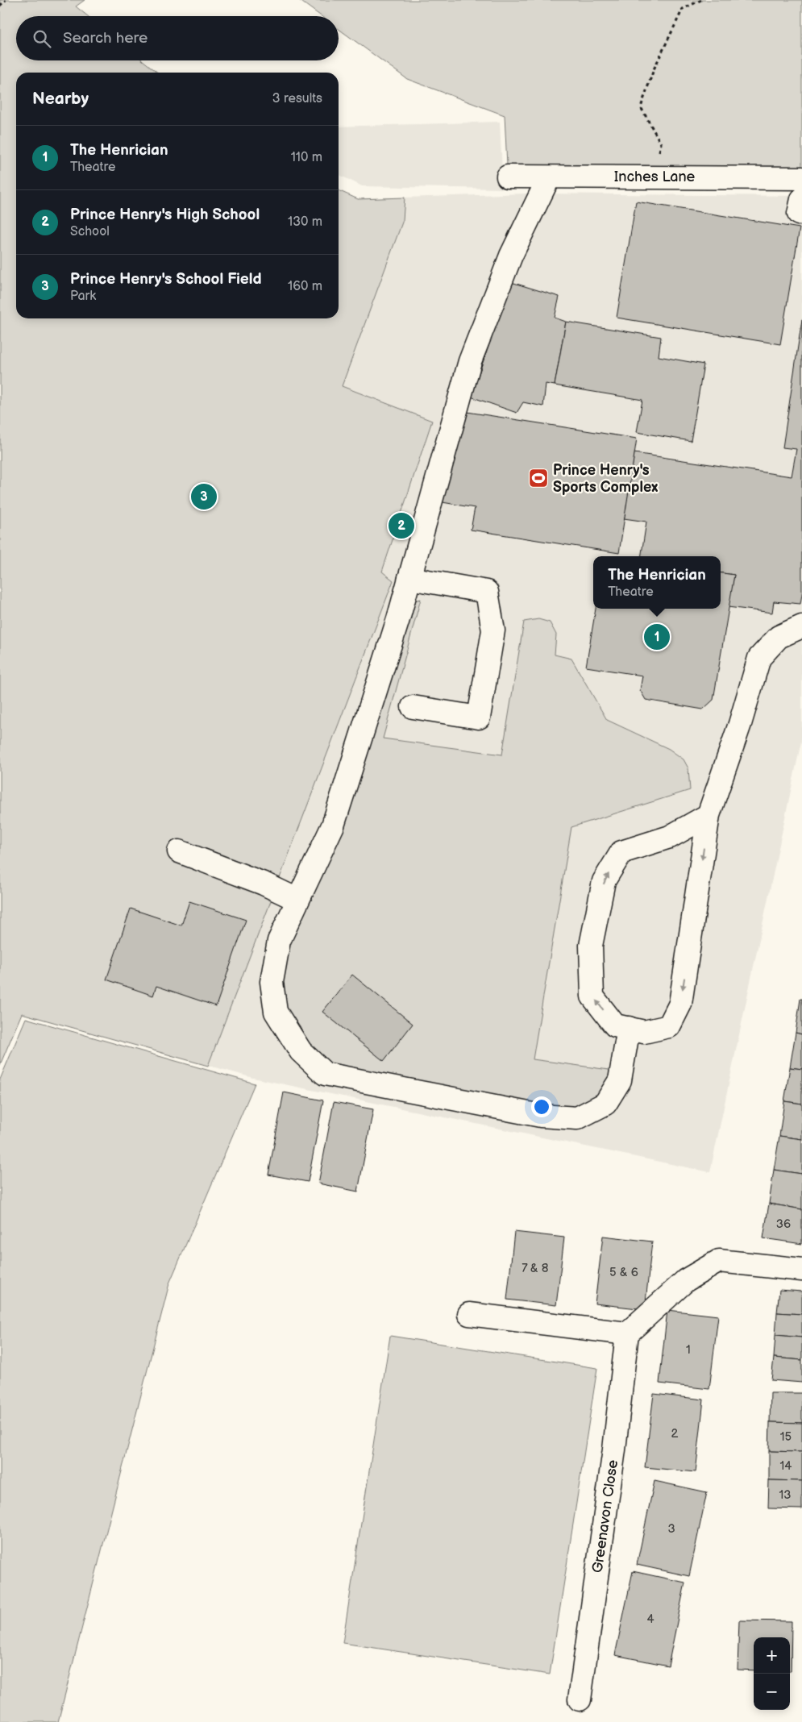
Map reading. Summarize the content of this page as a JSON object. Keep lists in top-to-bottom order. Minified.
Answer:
{"streets":{"street":["Inches Lane","Greenavon Close"]},"places":{"sports":["Prince Henry's Sports Complex"]},"house_numbers":["36","7 & 8","5 & 6","1","2","15","14","13","3","4"],"page":{"search":"Search here","heading":["Nearby","3 results"],"list":[{"mark":"1","name":"The Henrician","note":"Theatre","value":"110 m"},{"mark":"2","name":"Prince Henry's High School","note":"School","value":"130 m"},{"mark":"3","name":"Prince Henry's School Field","note":"Park","value":"160 m"}],"pins":["3","2","1"],"popup":["The Henrician","Theatre"],"map_buttons":["+","−"]}}
